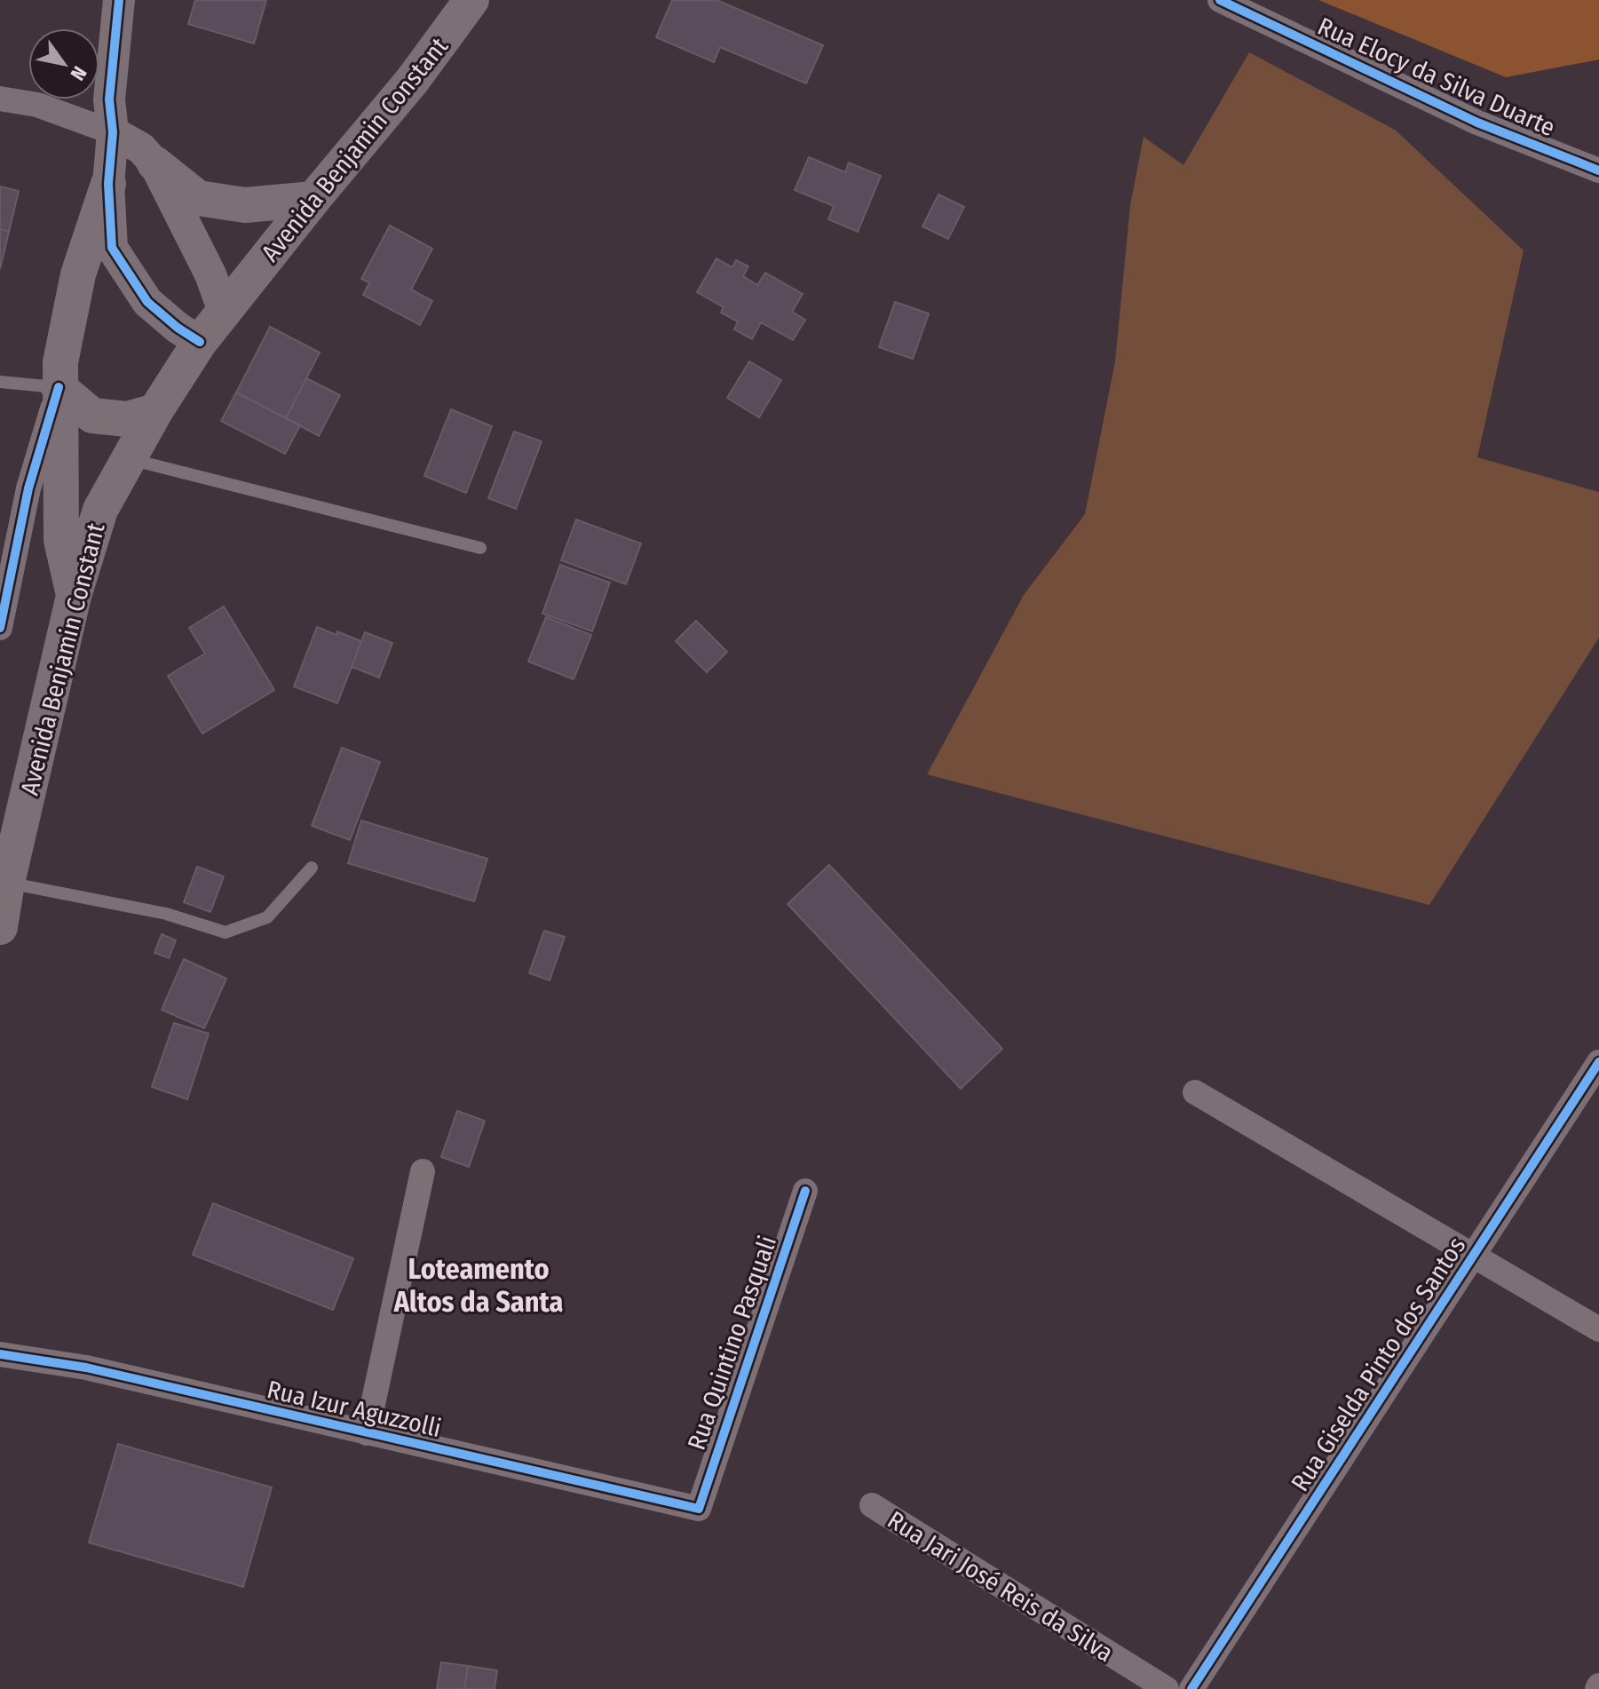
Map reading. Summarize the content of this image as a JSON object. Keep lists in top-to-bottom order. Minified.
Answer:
{"streets":{"main road":["Avenida Benjamin Constant"],"street":["Rua Elocy da Silva Duarte","Rua Quintino Pasquali","Rua Giselda Pinto dos Santos","Rua Izur Aguzzolli","Rua Jari José Reis da Silva"]},"crossings":[["Rua Quintino Pasquali","Rua Izur Aguzzolli"]],"districts":["Loteamento Altos da Santa"],"north":"bottom right"}
